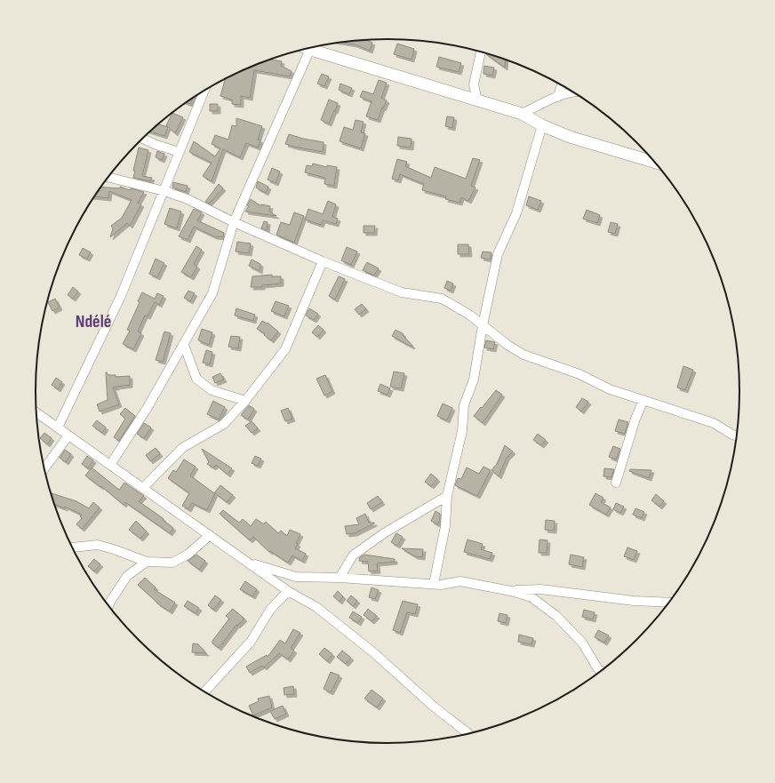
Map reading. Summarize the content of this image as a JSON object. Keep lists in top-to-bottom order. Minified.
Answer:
{"districts":["Ndélé"]}
